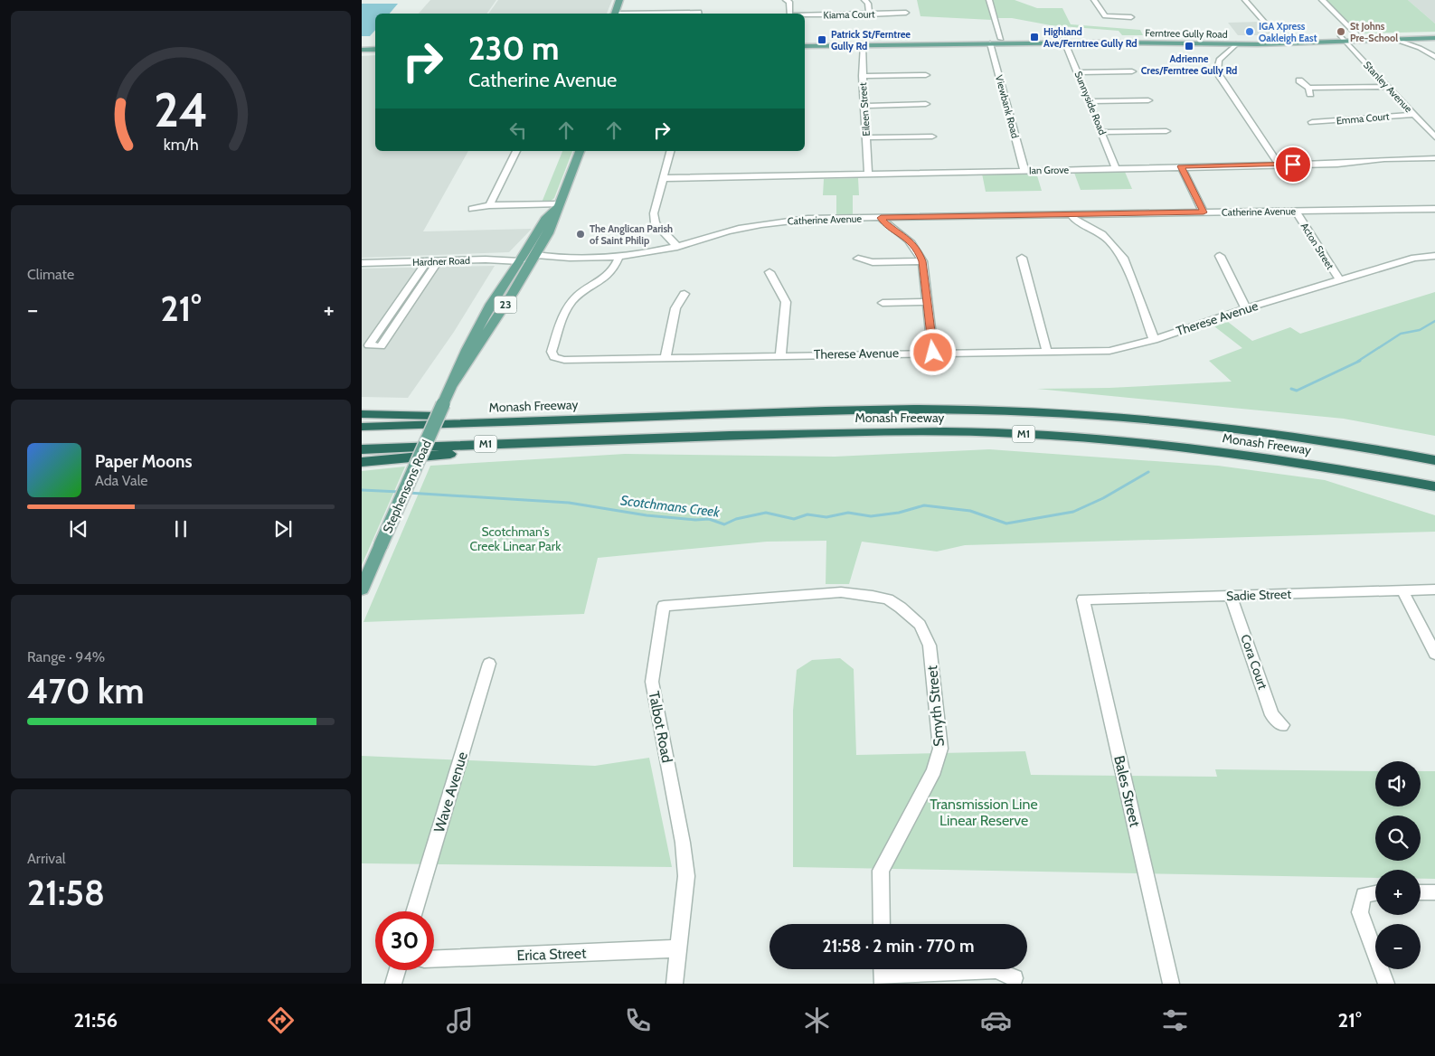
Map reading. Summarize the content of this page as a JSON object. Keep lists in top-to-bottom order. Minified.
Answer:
{"streets":{"highway":["Monash Freeway","M1"],"main road":["Ferntree Gully Road","23","Stephensons Road"],"street":["Kiama Court","Stanley Avenue","Sunnyside Road","Viewbank Road","Eileen Street","Emma Court","Ian Grove","Catherine Avenue","Acton Street","Hardner Road","Therese Avenue","Sadie Street","Cora Court","Smyth Street","Talbot Road","Bales Street","Wave Avenue","Erica Street"]},"crossings":[["Ferntree Gully Road","Stanley Avenue"],["Ferntree Gully Road","Sunnyside Road"],["Ferntree Gully Road","Viewbank Road"],["Ferntree Gully Road","Eileen Street"],["Stanley Avenue","Emma Court"],["Sunnyside Road","Ian Grove"],["Viewbank Road","Ian Grove"],["Eileen Street","Ian Grove"],["Catherine Avenue","Acton Street"],["Catherine Avenue","Hardner Road"],["Catherine Avenue","Therese Avenue"],["Catherine Avenue","Stephensons Road"],["Acton Street","Therese Avenue"],["Hardner Road","Stephensons Road"],["Sadie Street","Cora Court"],["Sadie Street","Bales Street"],["Smyth Street","Talbot Road"],["Talbot Road","Erica Street"]],"water":["Scotchmans Creek"],"parks":["Scotchman's Creek Linear Park","Transmission Line Linear Reserve"],"places":{"other":["IGA Xpress Oakleigh East","St Johns Pre-School","The Anglican Parish of Saint Philip"],"transit":["Highland Ave/Ferntree Gully Rd","Patrick St/Ferntree Gully Rd","Adrienne Cres/Ferntree Gully Rd"]},"page":{"turn":["230 m","Catherine Avenue"],"tile":["Climate",["Range · 94%","470 km"],["Arrival","21:58"]],"heat":["−","21°","+"],"song":["Paper Moons","Ada Vale"],"map_buttons":["+","−"],"limit":"30","trip":"21:58 · 2 min · 770 m","tabs":["21:56","21°"],"gauge":["24","km/h"]}}
